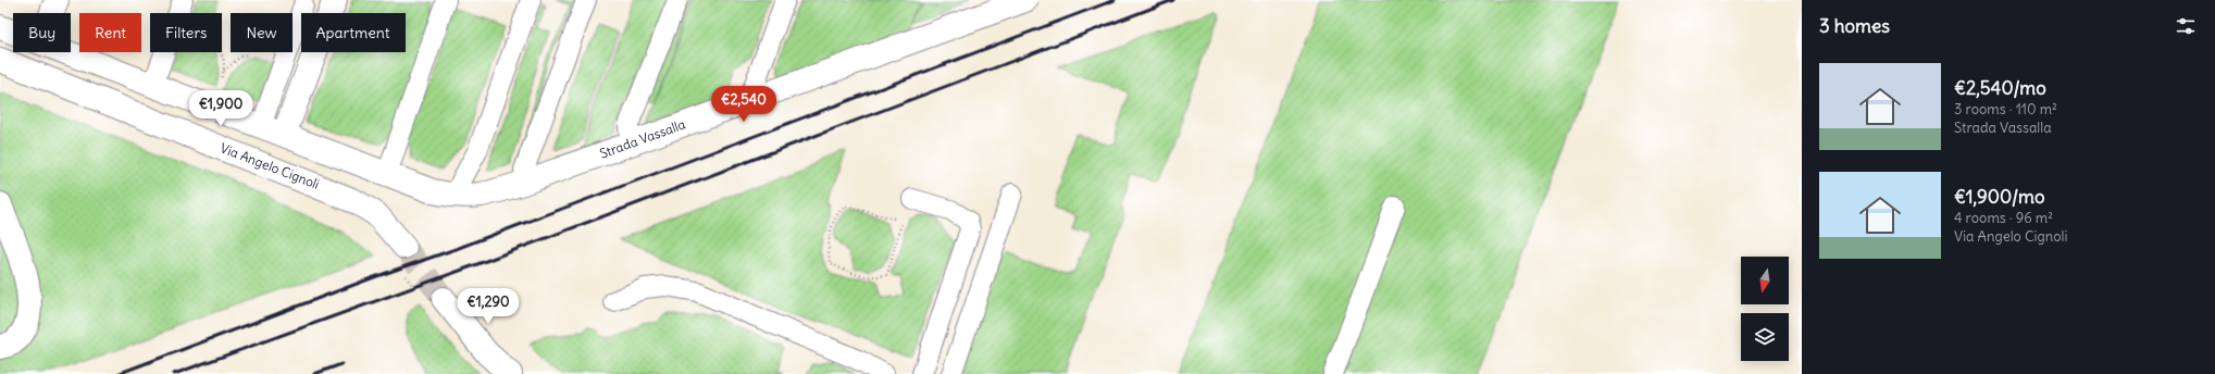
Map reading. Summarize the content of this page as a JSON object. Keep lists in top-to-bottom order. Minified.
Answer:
{"streets":{"street":["Strada Vassalla","Via Angelo Cignoli"]},"north":"bottom","page":{"heading":"3 homes","chip":["Buy","Rent","Filters","New","Apartment"],"list":[{"name":"€2,540/mo","note":"3 rooms · 110 m² · Strada Vassalla"},{"name":"€1,900/mo","note":"4 rooms · 96 m² · Via Angelo Cignoli"}],"price":["€2,540","€1,900","€1,290"]}}
